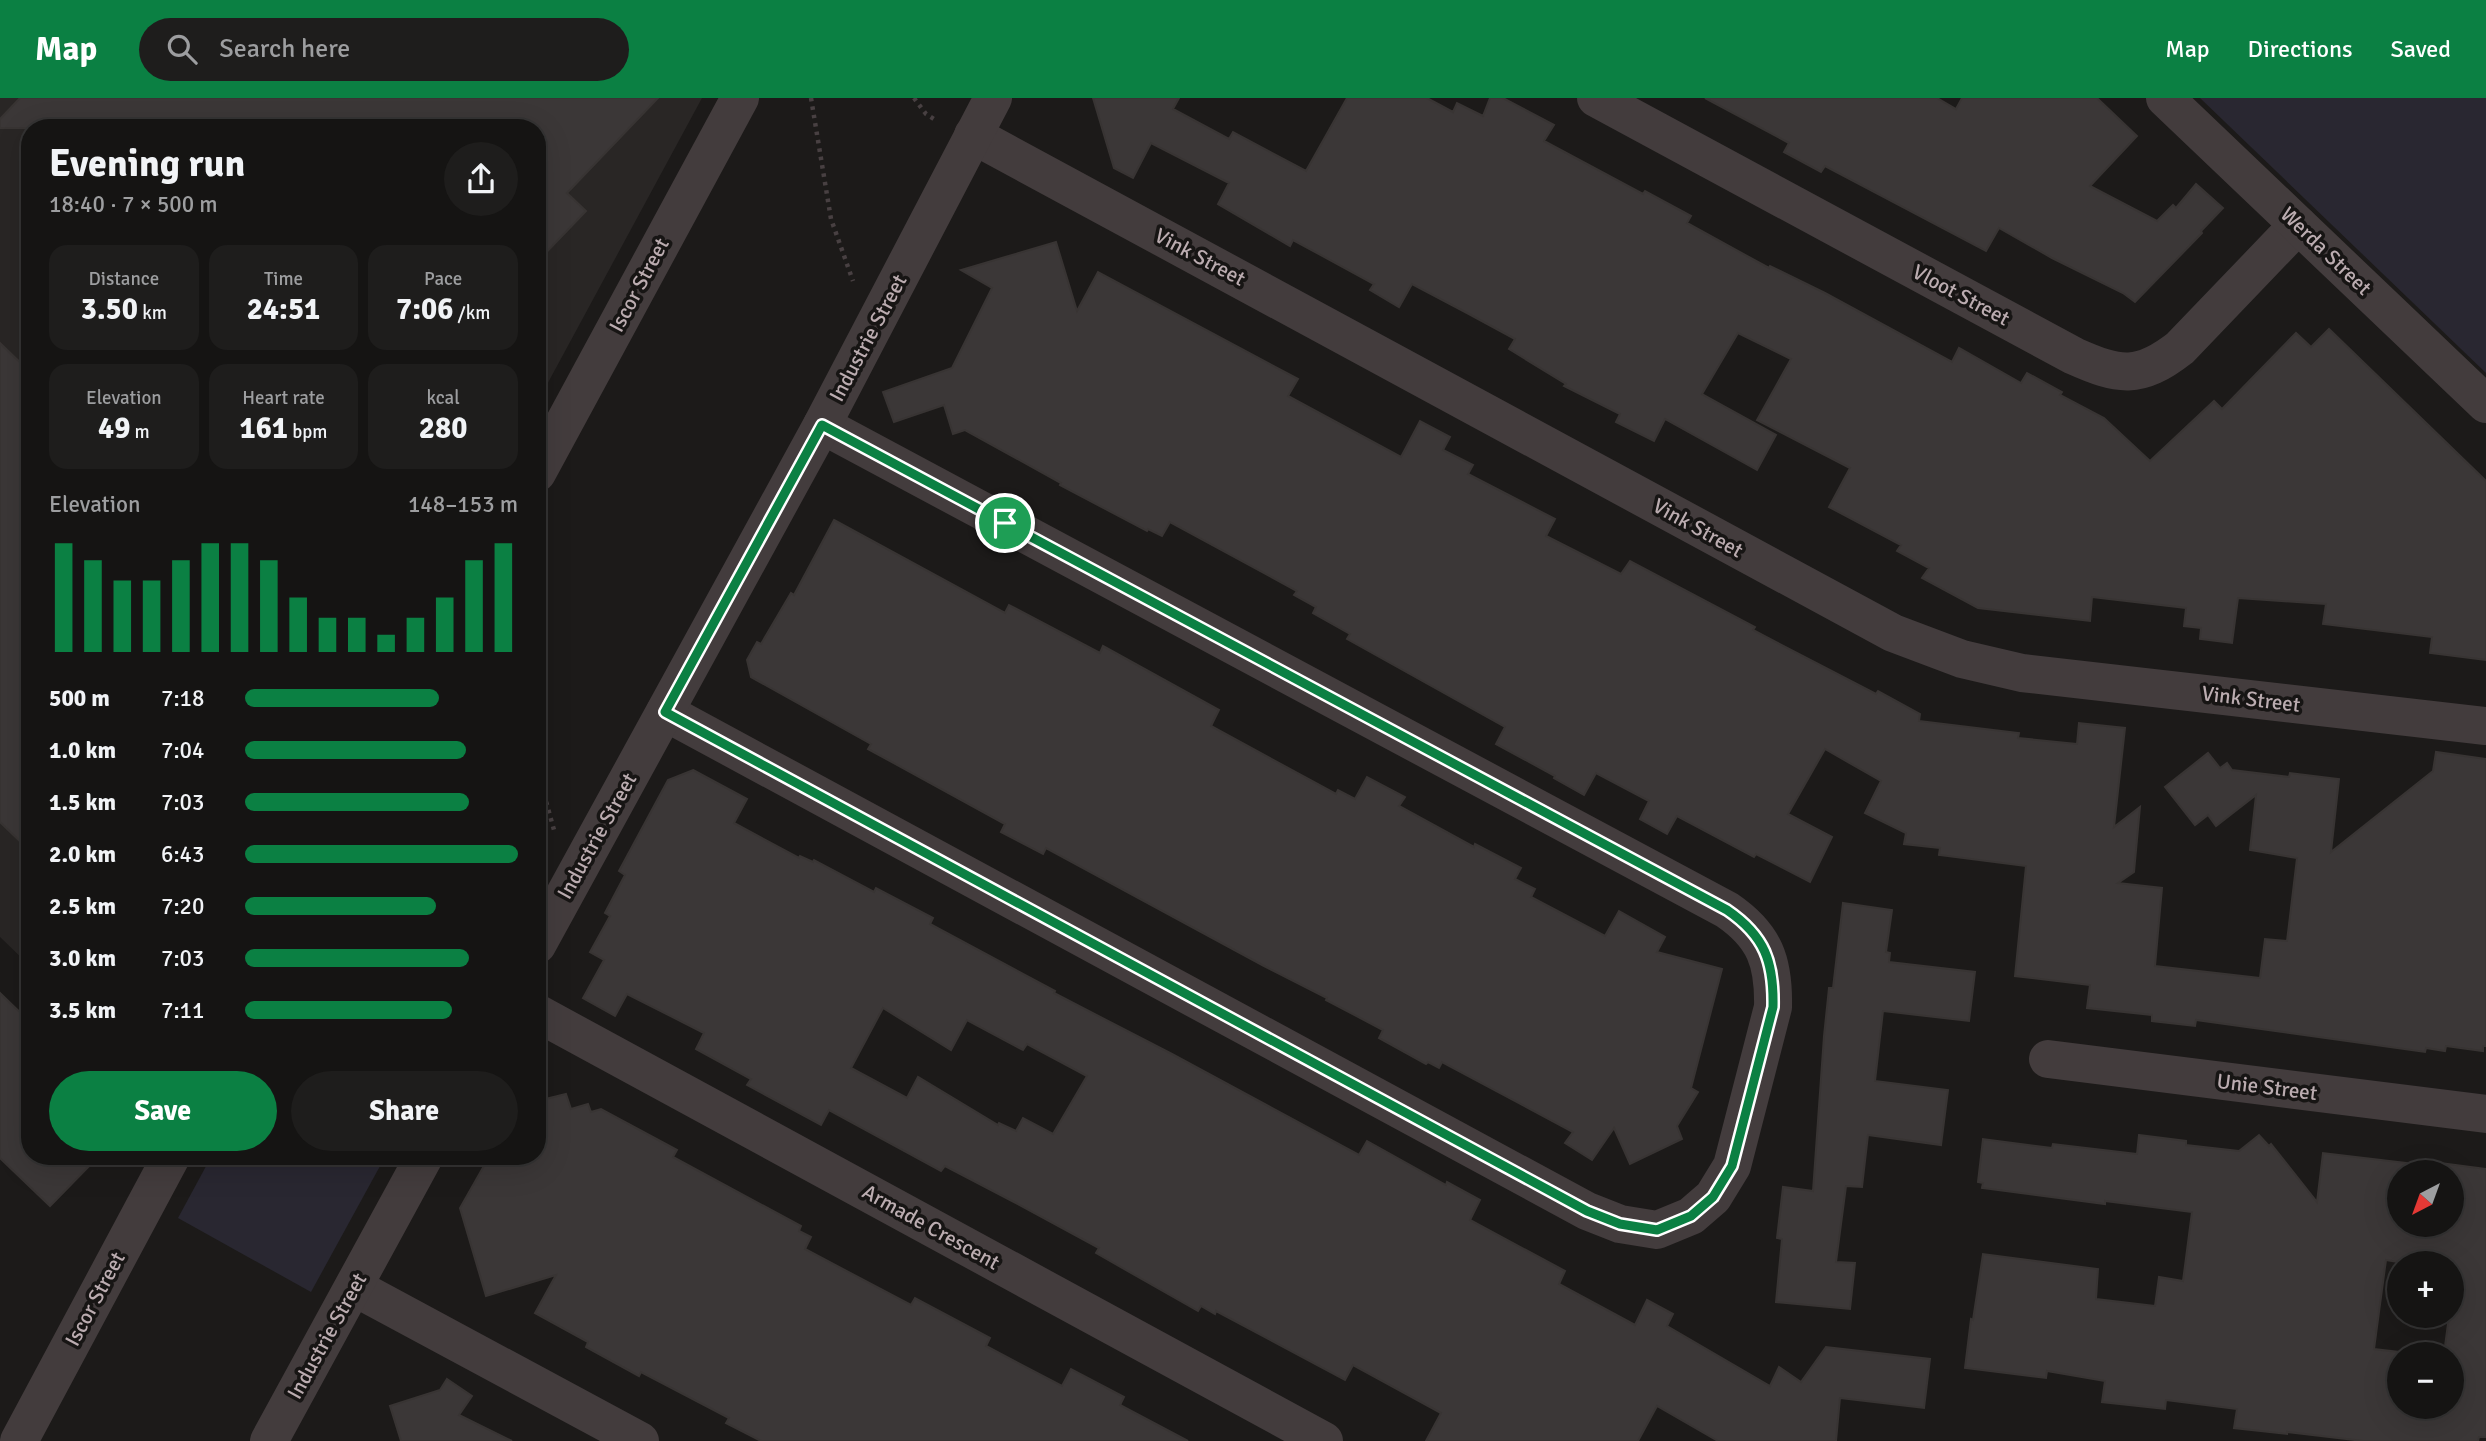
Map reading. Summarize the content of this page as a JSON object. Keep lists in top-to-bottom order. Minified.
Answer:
{"streets":{"street":["Werda Street","Vink Street","Iscor Street","Vloot Street","Industrie Street","Unie Street","Armade Crescent"]},"crossings":[["Werda Street","Vloot Street"],["Vink Street","Industrie Street"]],"north":"bottom left","page":{"header":"Map","search":"Search here","nav":["Map","Directions","Saved"],"heading":["Evening run","18:40 · 7 × 500 m"],"stats":[["Distance","3.50 km"],["Time","24:51"],["Pace","7:06 /km"],["Elevation","49 m"],["Heart rate","161 bpm"],["kcal","280"]],"chart":["Elevation","148–153 m"],"list":[{"name":"500 m","note":"7:18"},{"name":"1.0 km","note":"7:04"},{"name":"1.5 km","note":"7:03"},{"name":"2.0 km","note":"6:43"},{"name":"2.5 km","note":"7:20"},{"name":"3.0 km","note":"7:03"},{"name":"3.5 km","note":"7:11"}],"buttons":["Save","Share"],"map_buttons":["+","−"]}}
